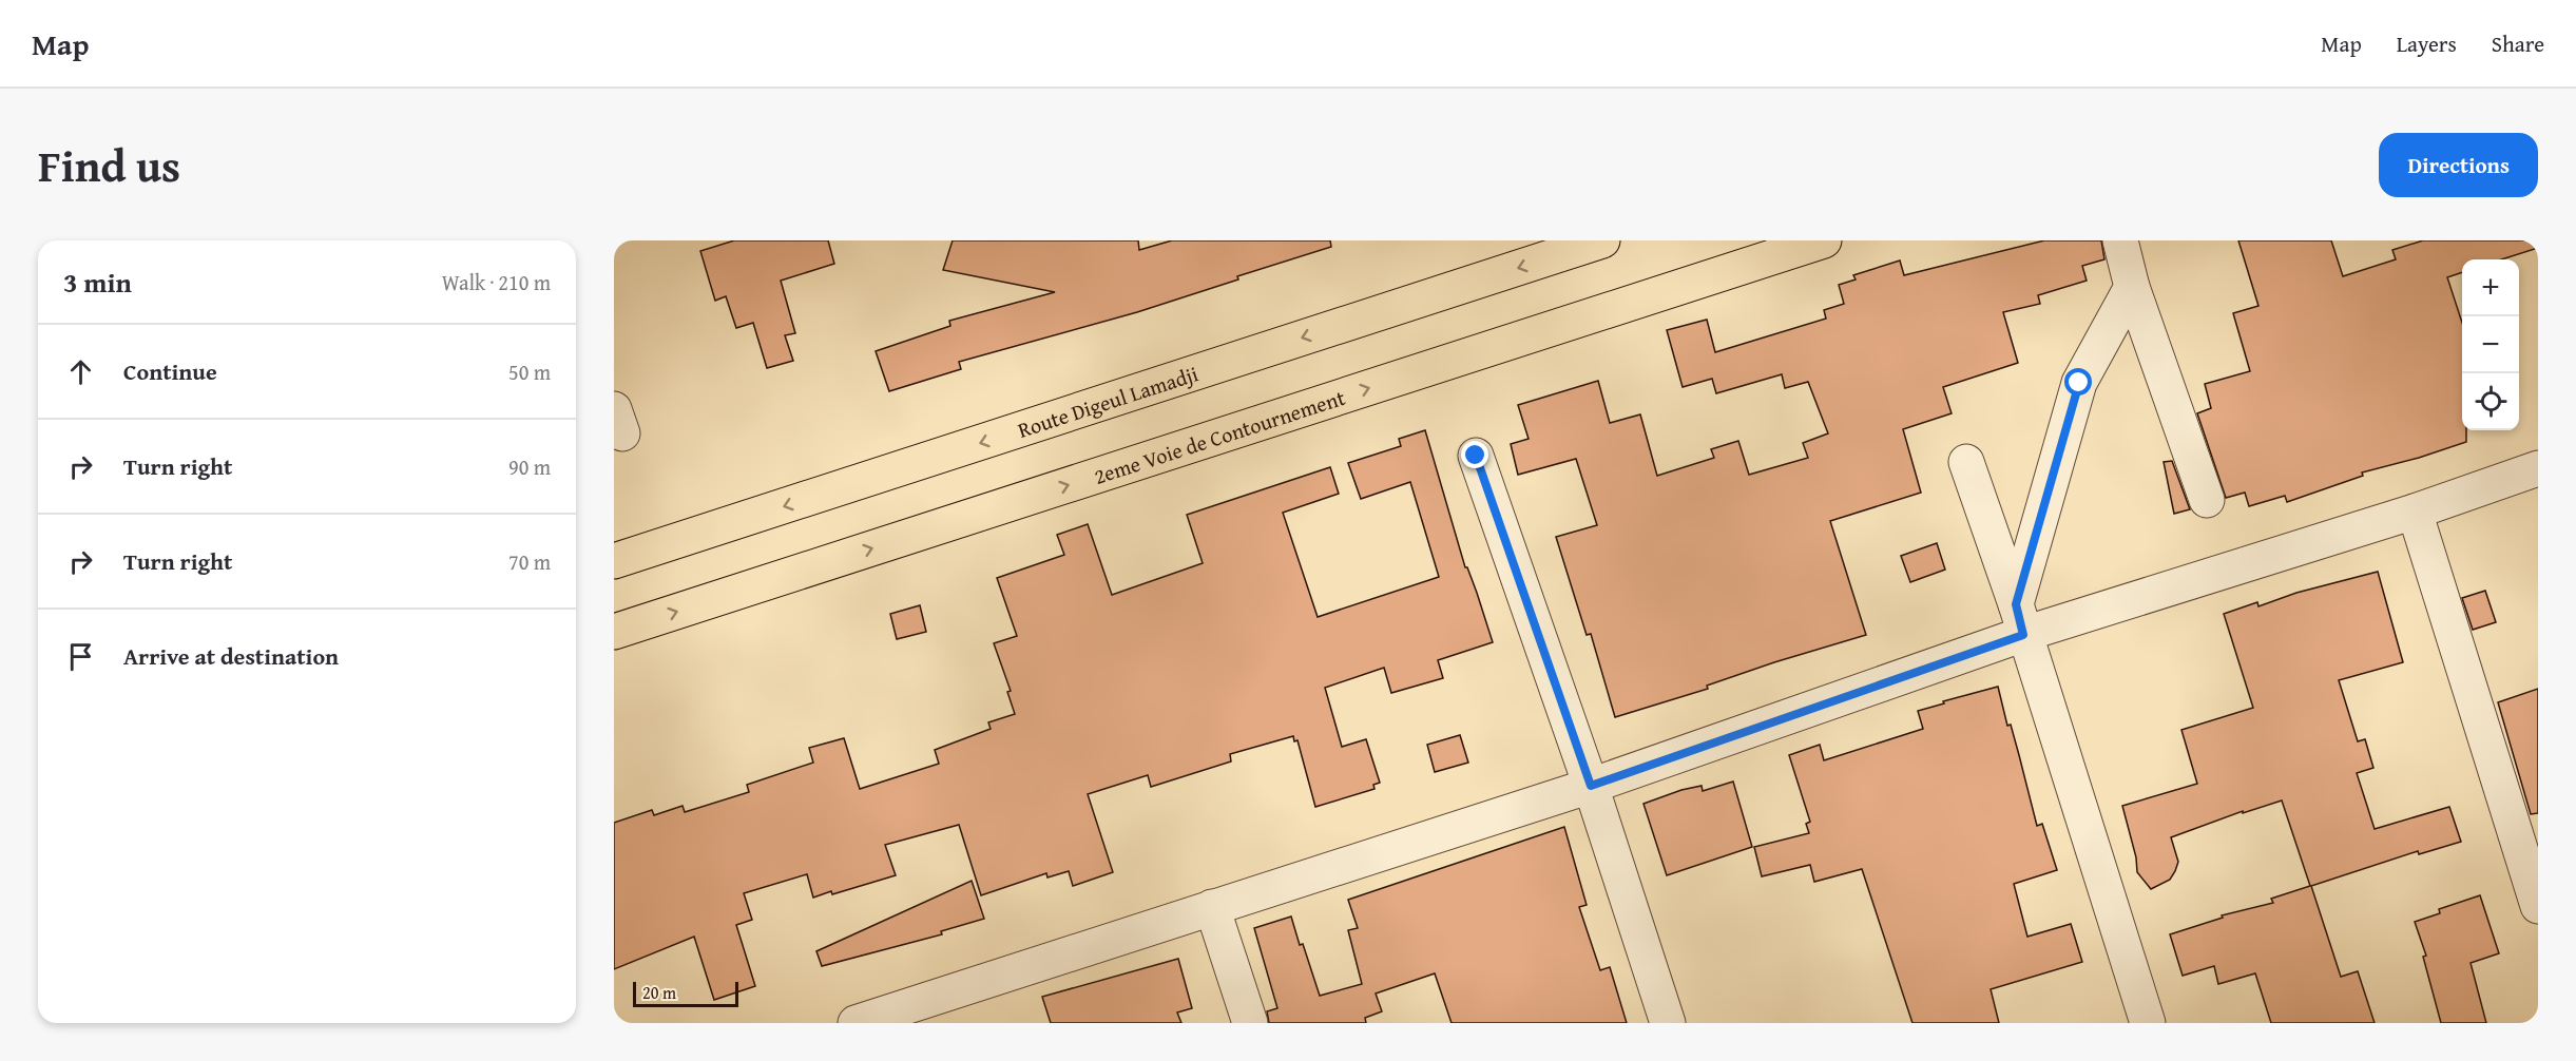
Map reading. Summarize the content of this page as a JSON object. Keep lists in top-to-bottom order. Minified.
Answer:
{"streets":{"main road":["Route Digeul Lamadji","2eme Voie de Contournement"]},"one_way":["Route Digeul Lamadji","2eme Voie de Contournement"],"scale_bar":"20 m","page":{"header":"Map","nav":["Map","Layers","Share"],"title":"Find us","buttons":"Directions","heading":["3 min","Walk · 210 m"],"map_buttons":["+","−"],"list":[["Continue","50 m"],["Turn right","90 m"],["Turn right","70 m"],"Arrive at destination"],"scale":"20 m"}}
